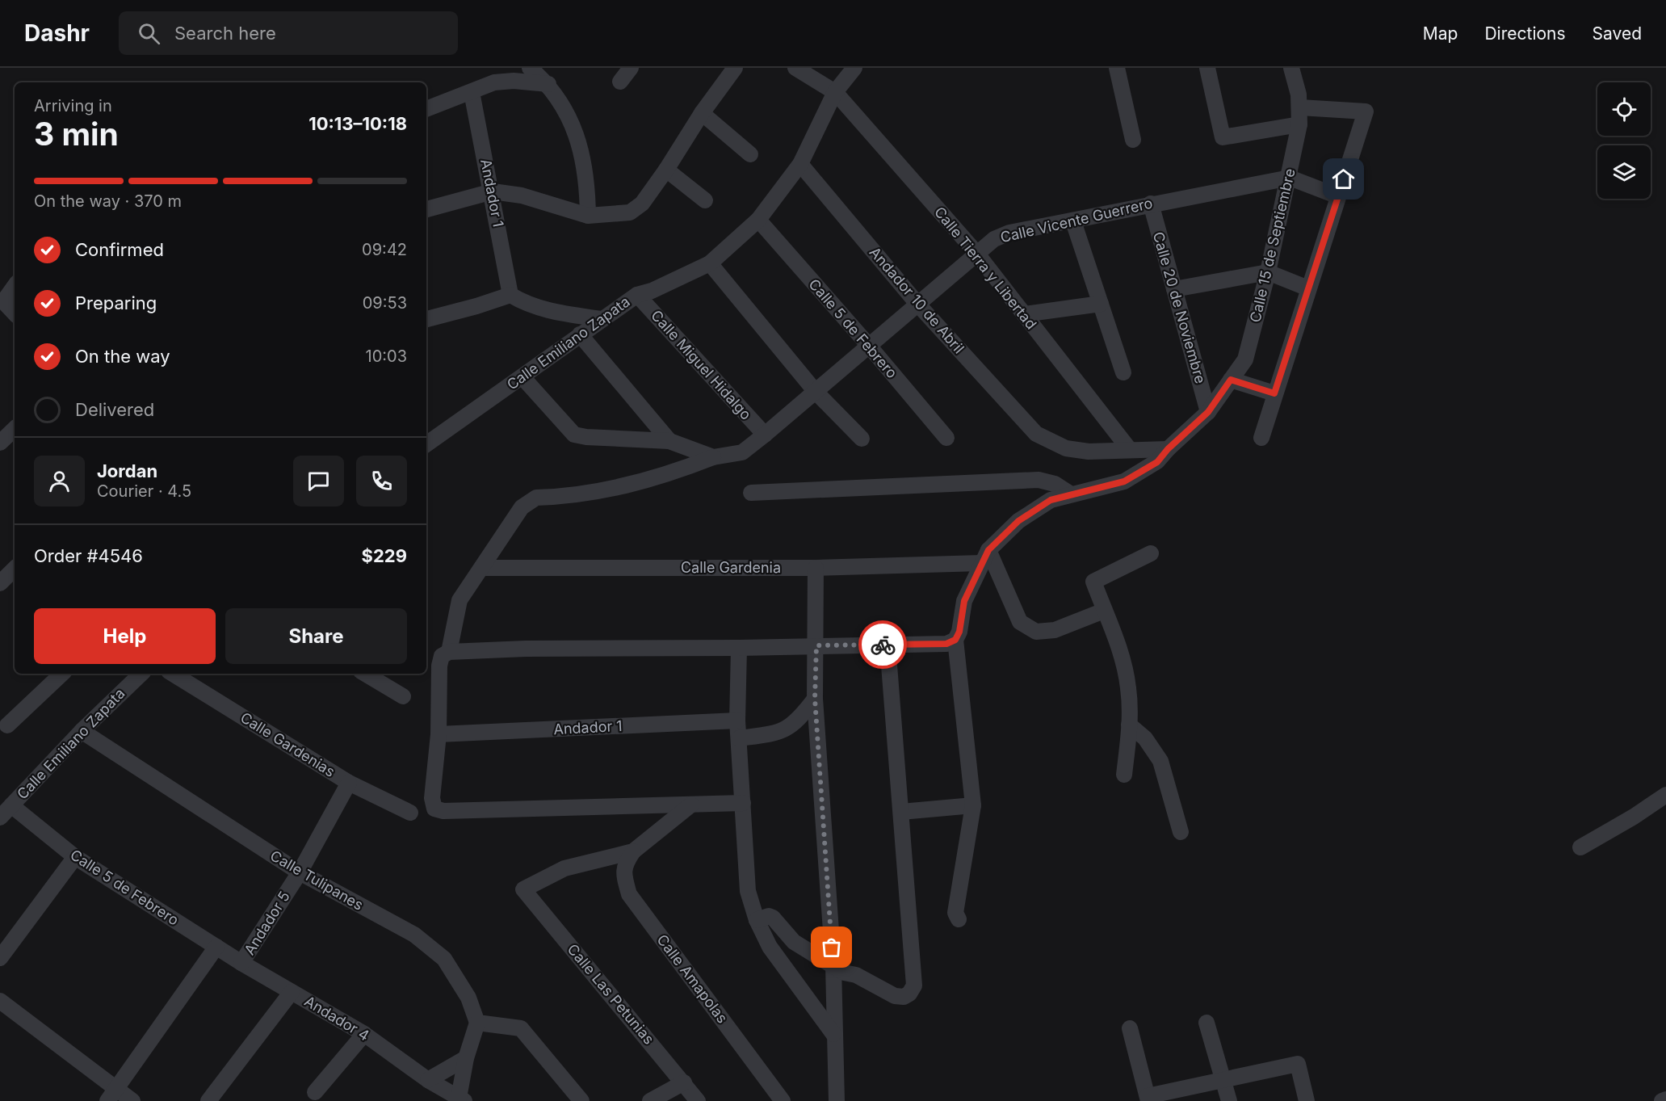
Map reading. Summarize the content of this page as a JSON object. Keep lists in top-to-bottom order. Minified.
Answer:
{"streets":{"street":["Andador 1","Calle Vicente Guerrero","Calle 15 de Septiembre","Calle Tierra y Libertad","Andador 10 de Abril","Calle 20 de Noviembre","Calle 5 de Febrero","Calle Emiliano Zapata","Calle Miguel Hidalgo","Calle Gardenia","Calle Gardenias","Calle Tulipanes","Andador 5","Calle Amapolas","Calle Las Petunias","Andador 4"]},"crossings":[["Calle Vicente Guerrero","Calle 15 de Septiembre"],["Calle Vicente Guerrero","Calle Tierra y Libertad"],["Calle Vicente Guerrero","Andador 10 de Abril"],["Calle Vicente Guerrero","Calle 20 de Noviembre"],["Calle Vicente Guerrero","Calle 5 de Febrero"],["Calle Vicente Guerrero","Calle Miguel Hidalgo"],["Calle 15 de Septiembre","Calle 20 de Noviembre"],["Calle 15 de Septiembre","Calle Gardenia"],["Calle Tierra y Libertad","Andador 10 de Abril"],["Calle Tierra y Libertad","Calle Emiliano Zapata"],["Andador 10 de Abril","Calle Emiliano Zapata"],["Calle 5 de Febrero","Calle Emiliano Zapata"],["Calle 5 de Febrero","Andador 5"],["Calle 5 de Febrero","Andador 4"],["Calle Emiliano Zapata","Calle Miguel Hidalgo"],["Calle Emiliano Zapata","Calle Tulipanes"],["Calle Gardenias","Andador 5"],["Calle Tulipanes","Andador 5"],["Andador 5","Andador 4"],["Calle Amapolas","Calle Las Petunias"]],"page":{"header":"Dashr","search":"Search here","nav":["Map","Directions","Saved"],"heading":["3 min","Arriving in","10:13–10:18"],"panel":["Jordan","Courier · 4.5","Order #4546","$229"],"bar":"On the way · 370 m","list":[["Confirmed","09:42"],["Preparing","09:53"],["On the way","10:03"],"Delivered"],"buttons":["Help","Share"]}}
